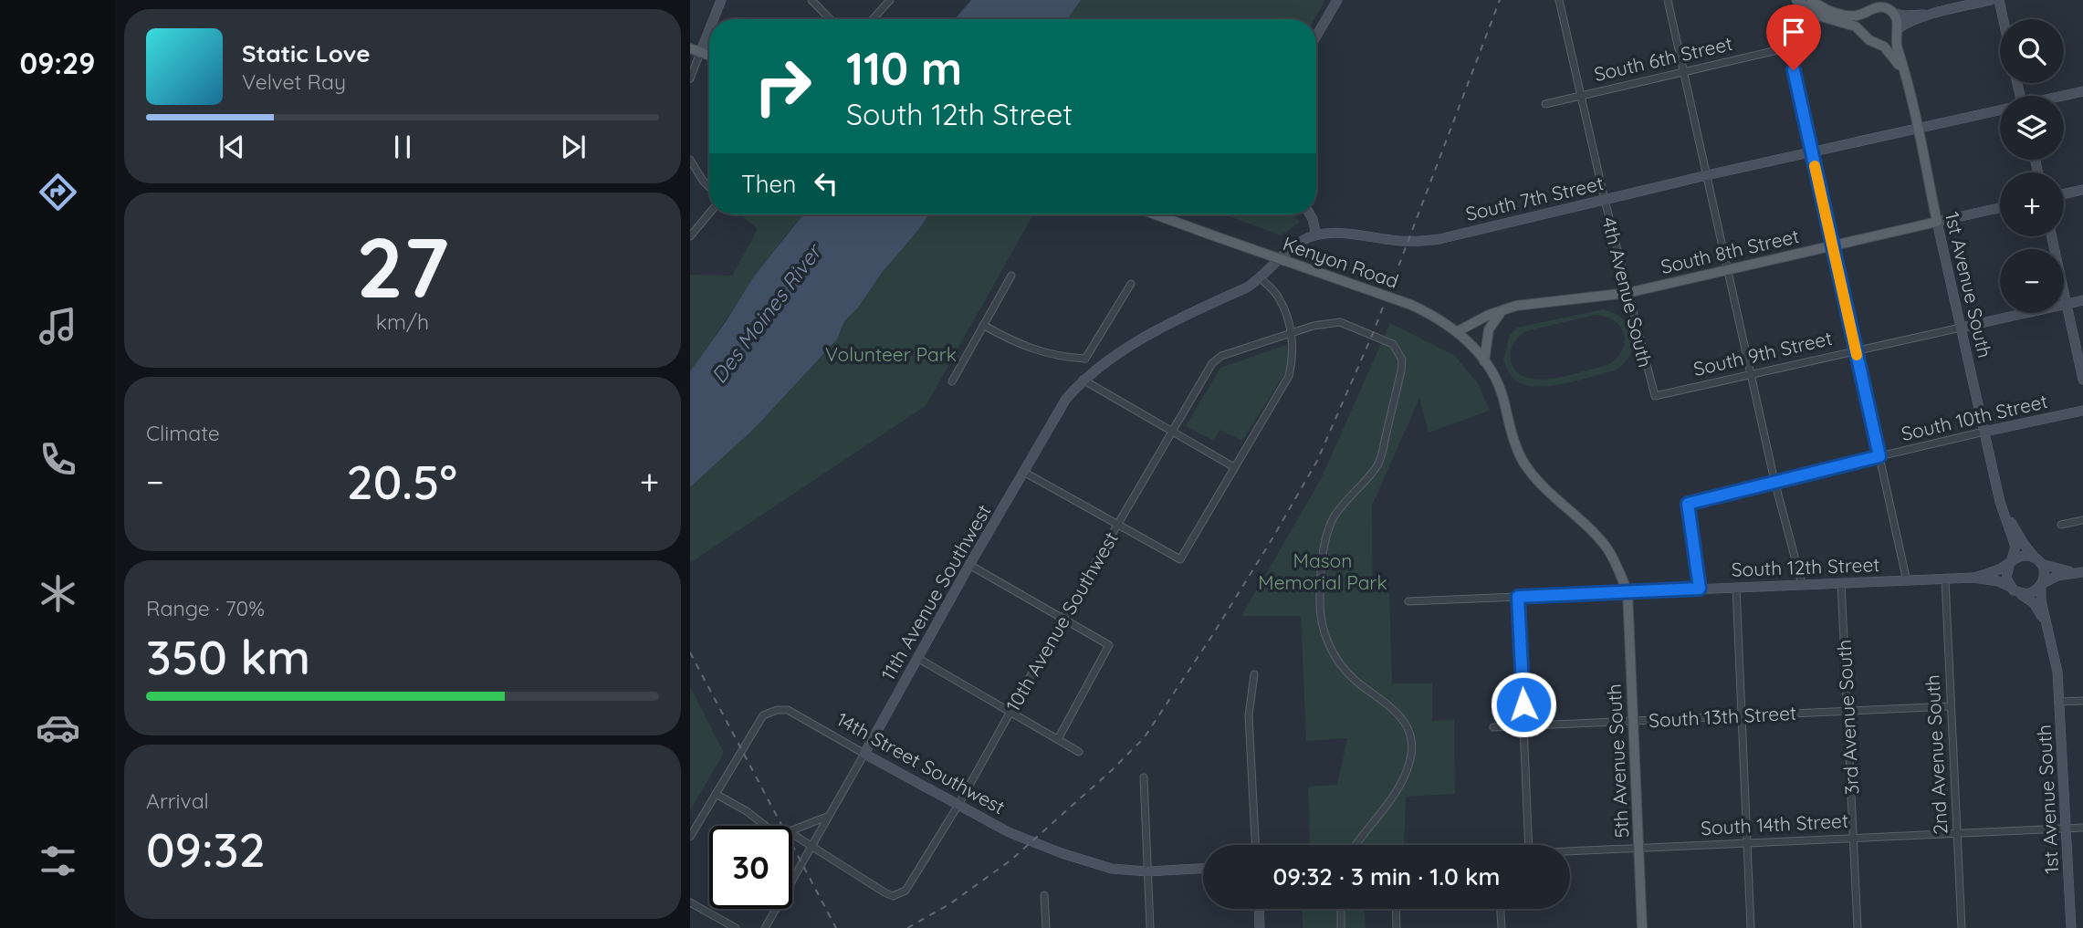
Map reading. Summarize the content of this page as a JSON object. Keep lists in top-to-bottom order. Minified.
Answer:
{"streets":{"main road":["South 8th Street","Kenyon Road","1st Avenue South","5th Avenue South"],"street":["South 6th Street","South 7th Street","4th Avenue South","South 9th Street","South 10th Street","South 12th Street","11th Avenue Southwest","10th Avenue Southwest","South 13th Street","3rd Avenue South","2nd Avenue South","14th Street Southwest","South 14th Street"]},"crossings":[["South 6th Street","South 7th Street"],["South 6th Street","4th Avenue South"],["South 7th Street","1st Avenue South"],["South 7th Street","4th Avenue South"],["South 7th Street","11th Avenue Southwest"],["South 8th Street","Kenyon Road"],["South 8th Street","1st Avenue South"],["South 8th Street","4th Avenue South"],["Kenyon Road","South 12th Street"],["Kenyon Road","5th Avenue South"],["1st Avenue South","South 9th Street"],["1st Avenue South","South 10th Street"],["1st Avenue South","South 12th Street"],["1st Avenue South","South 14th Street"],["4th Avenue South","South 9th Street"],["South 10th Street","South 12th Street"],["South 12th Street","3rd Avenue South"],["South 12th Street","2nd Avenue South"],["South 12th Street","5th Avenue South"],["11th Avenue Southwest","10th Avenue Southwest"],["11th Avenue Southwest","14th Street Southwest"],["10th Avenue Southwest","14th Street Southwest"],["South 13th Street","3rd Avenue South"],["South 13th Street","2nd Avenue South"],["South 13th Street","5th Avenue South"],["3rd Avenue South","South 14th Street"],["2nd Avenue South","South 14th Street"],["5th Avenue South","South 14th Street"]],"water":["Des Moines River"],"parks":["Volunteer Park","Mason Memorial Park"],"page":{"tabs":"09:29","map_buttons":["+","−"],"turn":["110 m","South 12th Street"],"song":["Static Love","Velvet Ray"],"then":"Then","tile":[["27","km/h"],"Climate",["Range · 70%","350 km"],["Arrival","09:32"]],"heat":["−","20.5°","+"],"limit":"30","trip":"09:32 · 3 min · 1.0 km"}}
